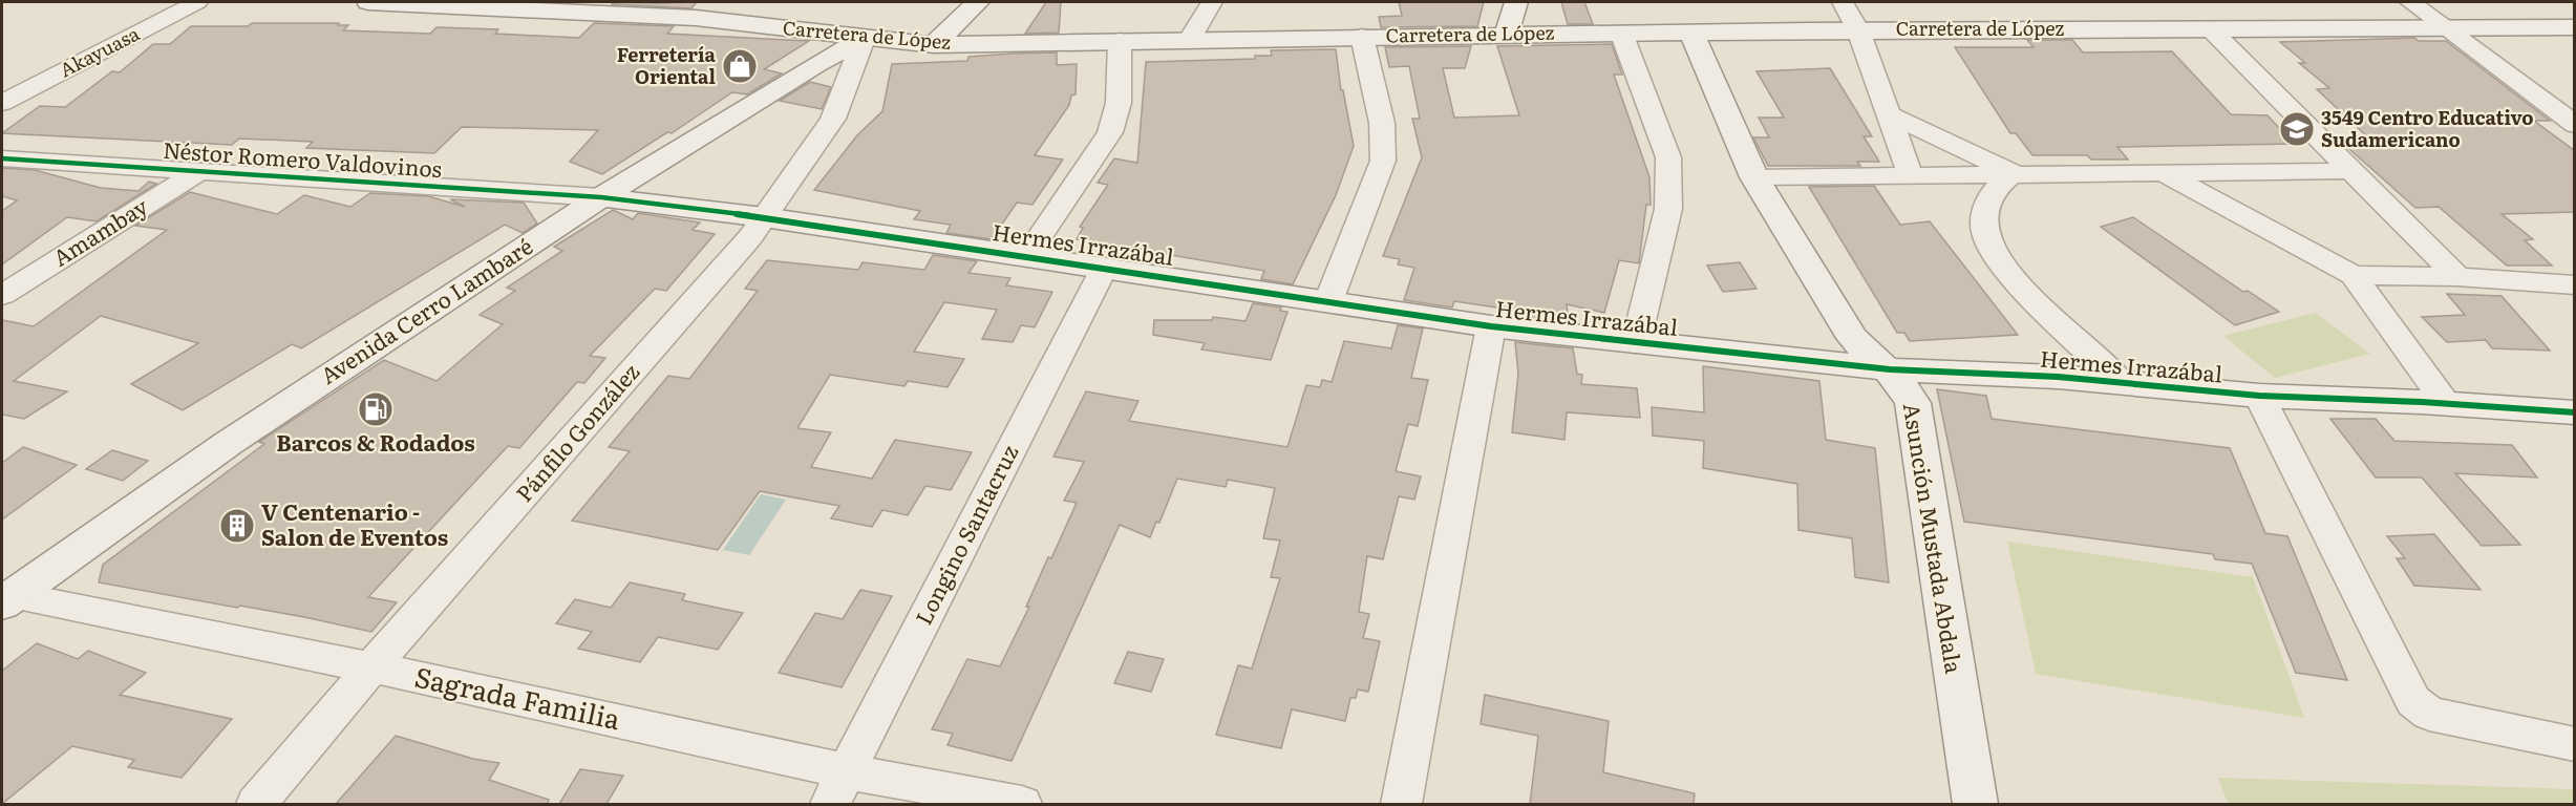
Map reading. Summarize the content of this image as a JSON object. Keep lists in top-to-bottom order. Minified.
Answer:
{"streets":{"street":["Carretera de López","Akayuasa","Néstor Romero Valdovinos","Amambay","Hermes Irrazábal","Avenida Cerro Lambaré","Pánfilo González","Longino Santacruz","Asunción Mustada Abdala","Sagrada Familia"]},"crossings":[["Carretera de López","Avenida Cerro Lambaré"],["Carretera de López","Pánfilo González"],["Carretera de López","Asunción Mustada Abdala"],["Néstor Romero Valdovinos","Amambay"],["Néstor Romero Valdovinos","Hermes Irrazábal"],["Néstor Romero Valdovinos","Avenida Cerro Lambaré"],["Hermes Irrazábal","Avenida Cerro Lambaré"],["Hermes Irrazábal","Pánfilo González"],["Hermes Irrazábal","Longino Santacruz"],["Hermes Irrazábal","Asunción Mustada Abdala"],["Avenida Cerro Lambaré","Pánfilo González"],["Avenida Cerro Lambaré","Sagrada Familia"],["Pánfilo González","Sagrada Familia"],["Longino Santacruz","Sagrada Familia"]],"places":{"shop":["Ferretería Oriental"],"school or university":["3549 Centro Educativo Sudamericano"],"fuel station":["Barcos & Rodados"],"building":["V Centenario - Salon de Eventos"]}}
